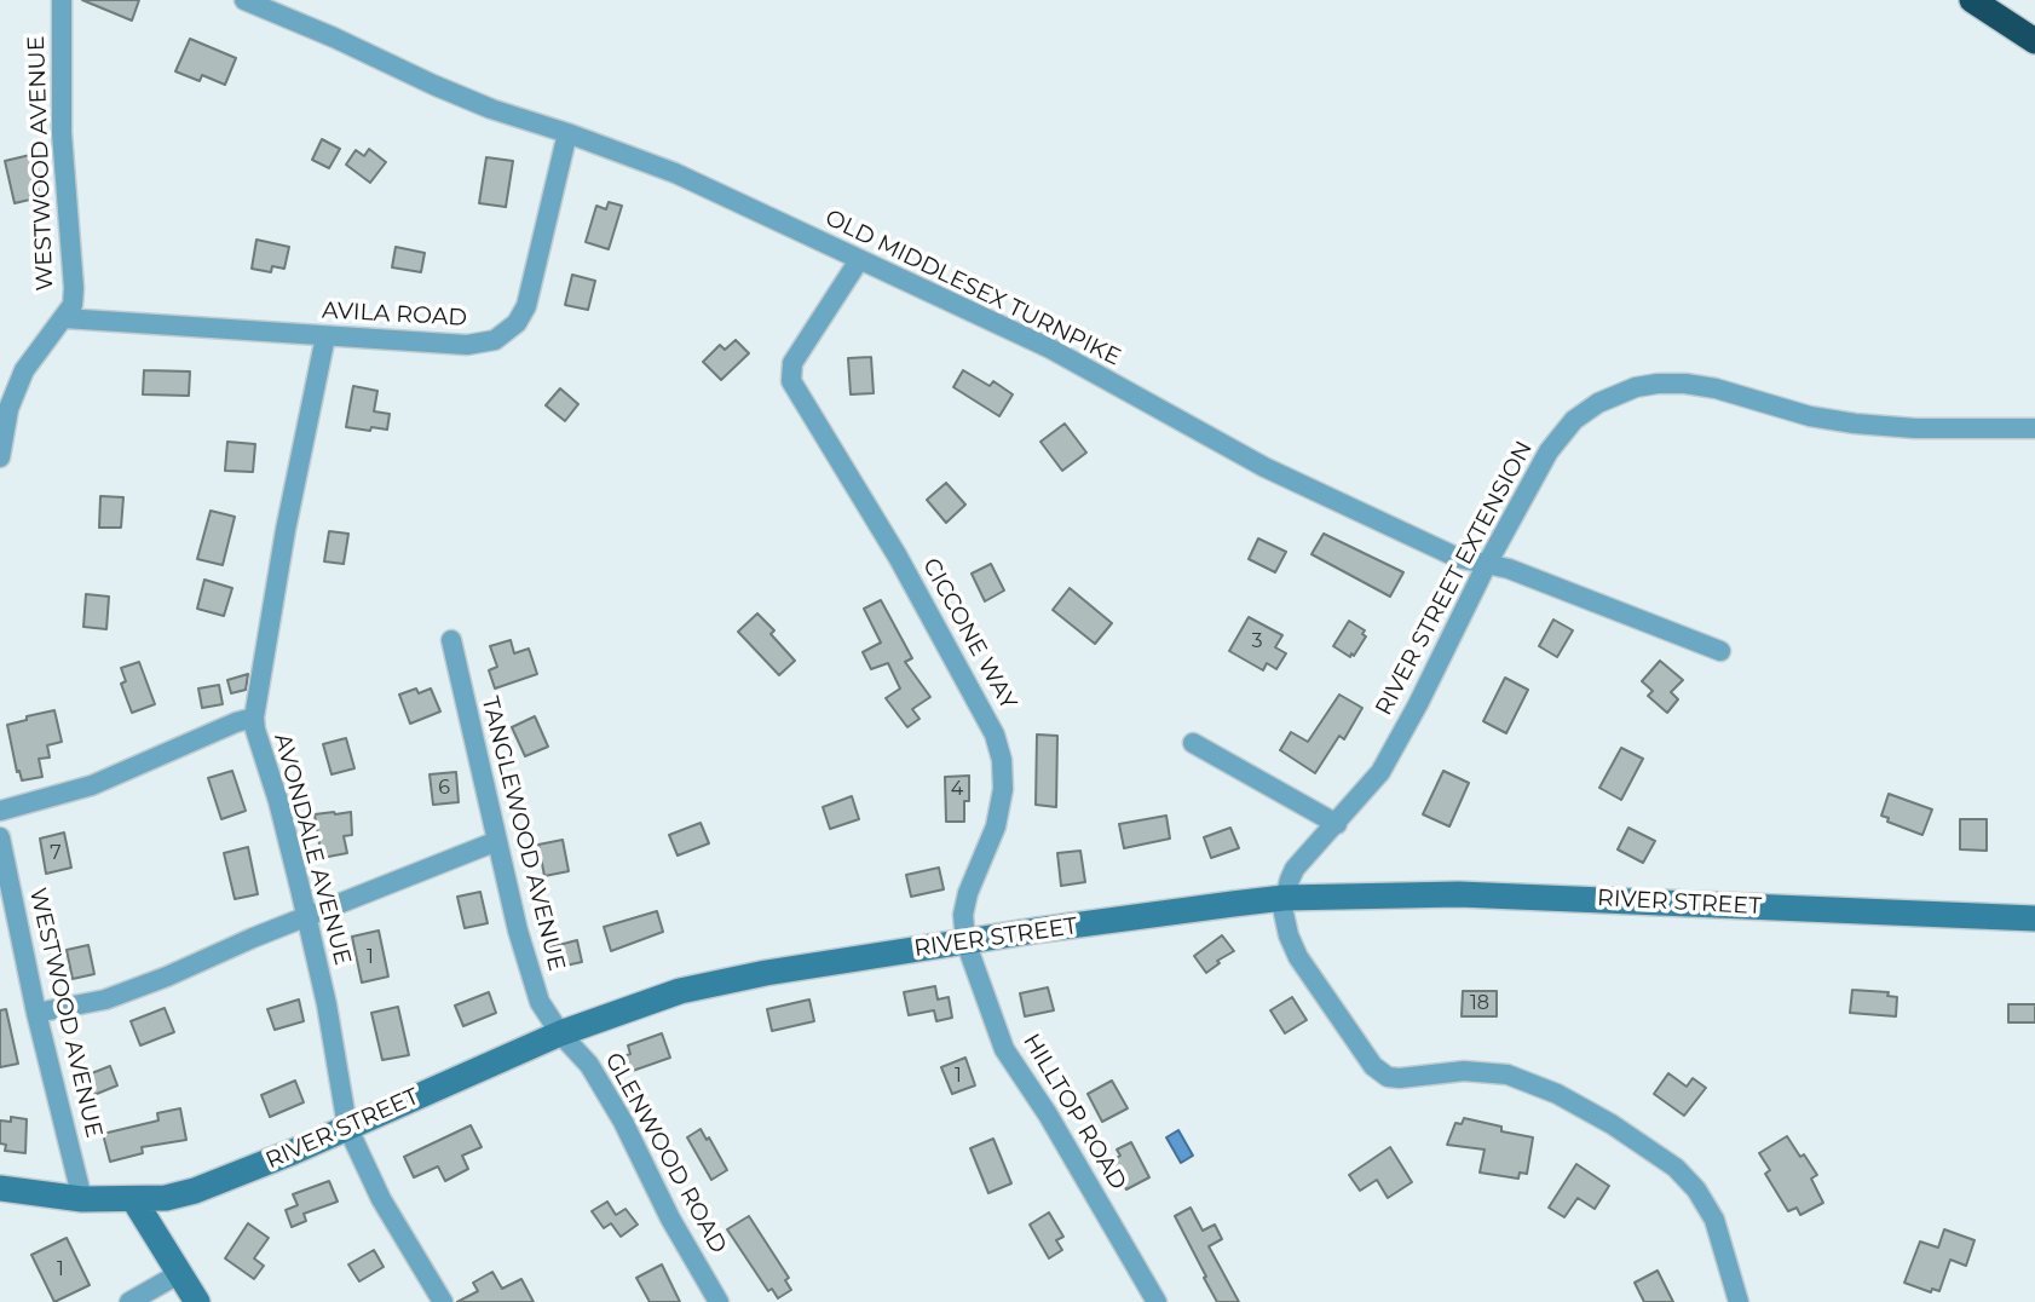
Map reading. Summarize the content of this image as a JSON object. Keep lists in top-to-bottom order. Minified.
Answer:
{"streets":{"main road":["RIVER STREET"],"street":["WESTWOOD AVENUE","OLD MIDDLESEX TURNPIKE","AVILA ROAD","RIVER STREET EXTENSION","CICCONE WAY","TANGLEWOOD AVENUE","AVONDALE AVENUE","HILLTOP ROAD","GLENWOOD ROAD"]},"crossings":[["WESTWOOD AVENUE","AVILA ROAD"],["WESTWOOD AVENUE","RIVER STREET"],["OLD MIDDLESEX TURNPIKE","AVILA ROAD"],["OLD MIDDLESEX TURNPIKE","RIVER STREET EXTENSION"],["OLD MIDDLESEX TURNPIKE","CICCONE WAY"],["AVILA ROAD","AVONDALE AVENUE"],["RIVER STREET EXTENSION","RIVER STREET"],["CICCONE WAY","RIVER STREET"],["CICCONE WAY","HILLTOP ROAD"],["TANGLEWOOD AVENUE","RIVER STREET"],["TANGLEWOOD AVENUE","GLENWOOD ROAD"],["AVONDALE AVENUE","RIVER STREET"],["RIVER STREET","HILLTOP ROAD"],["RIVER STREET","GLENWOOD ROAD"]],"house_numbers":["3","6","4","7","1","18","1","1"]}
